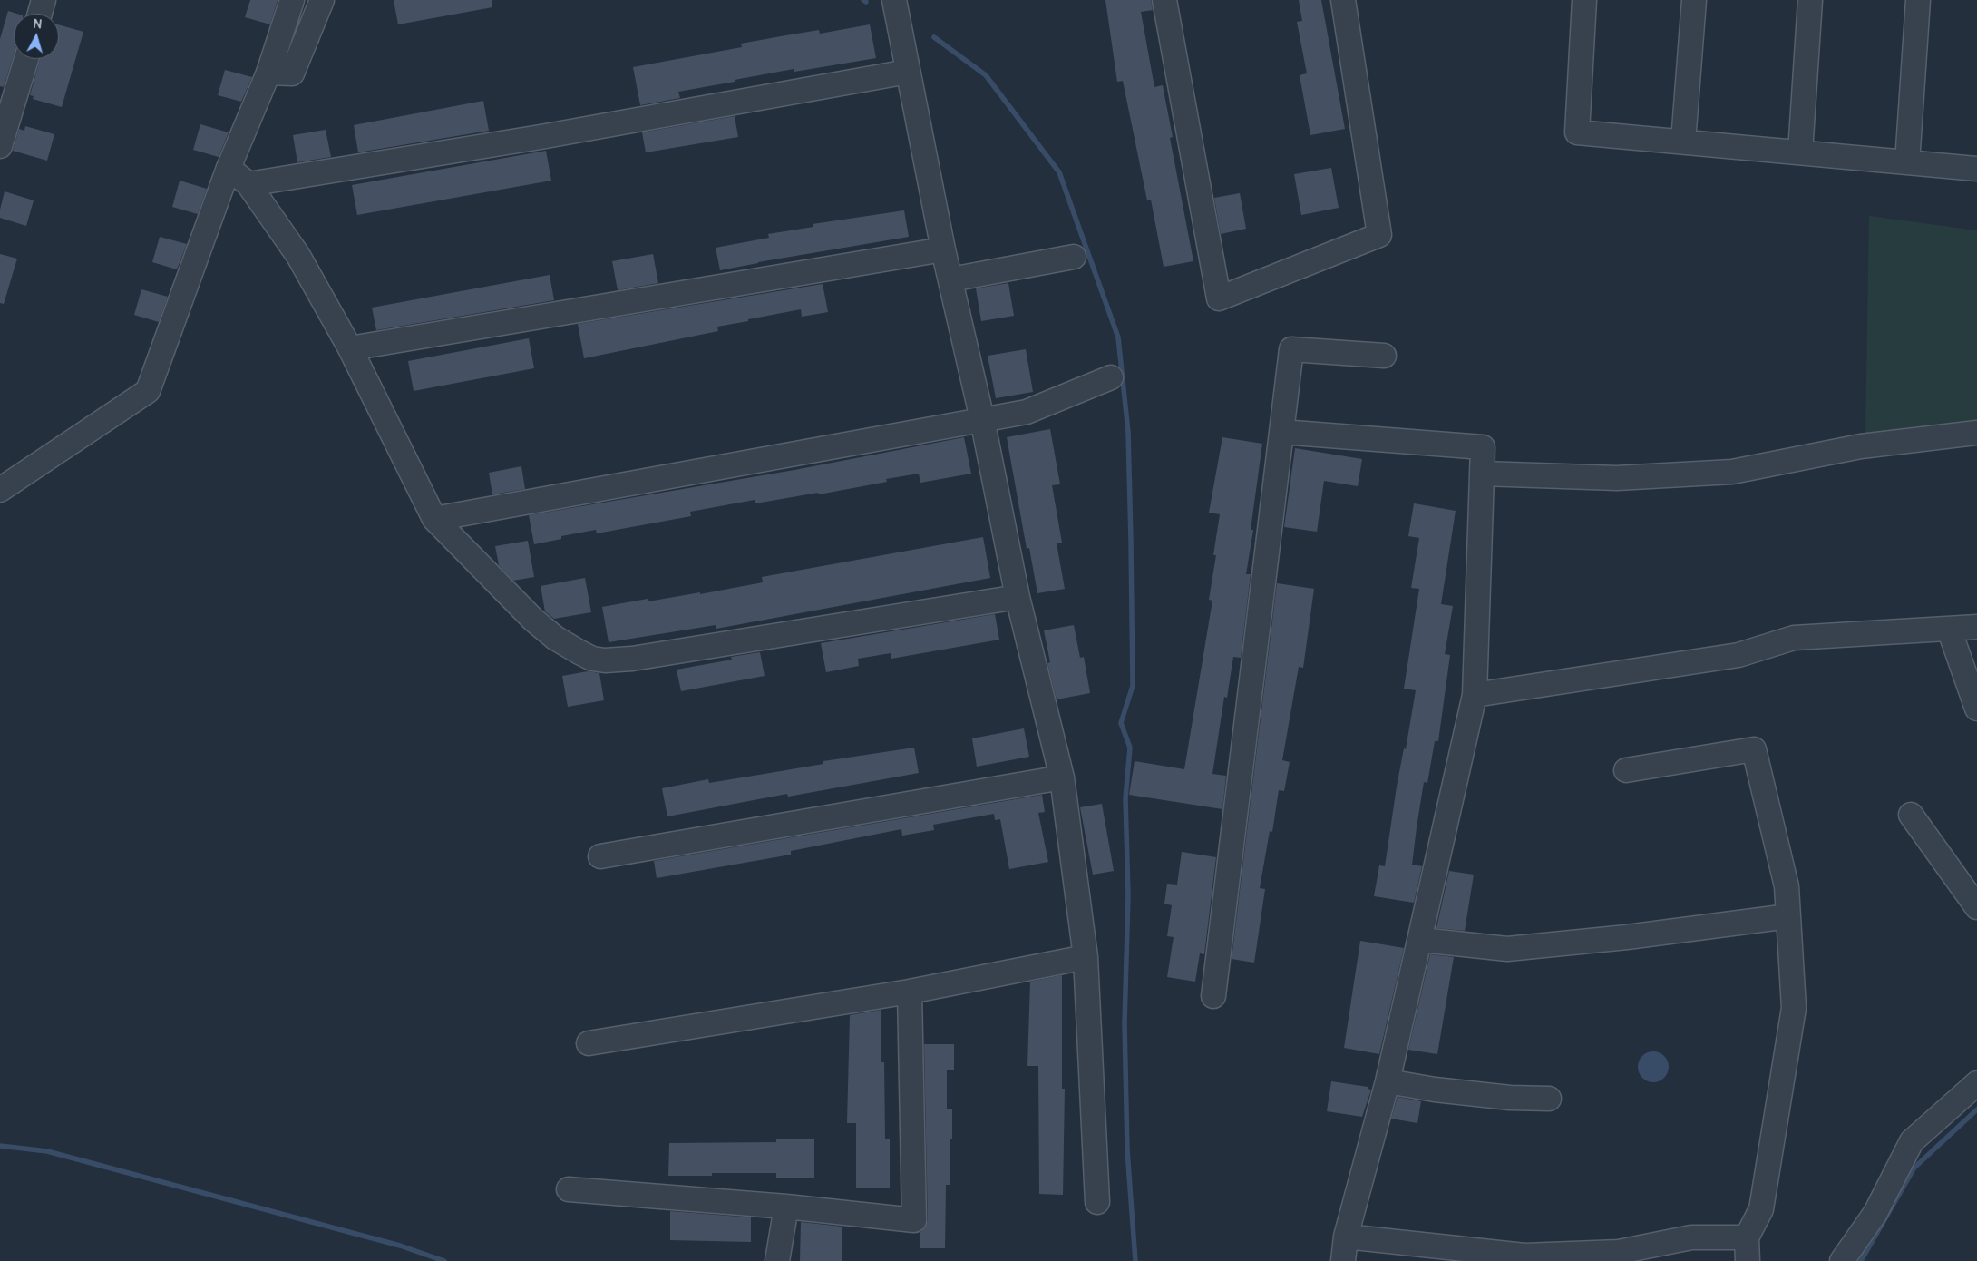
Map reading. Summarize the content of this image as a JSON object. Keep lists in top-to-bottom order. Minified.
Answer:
{"north":"top"}
